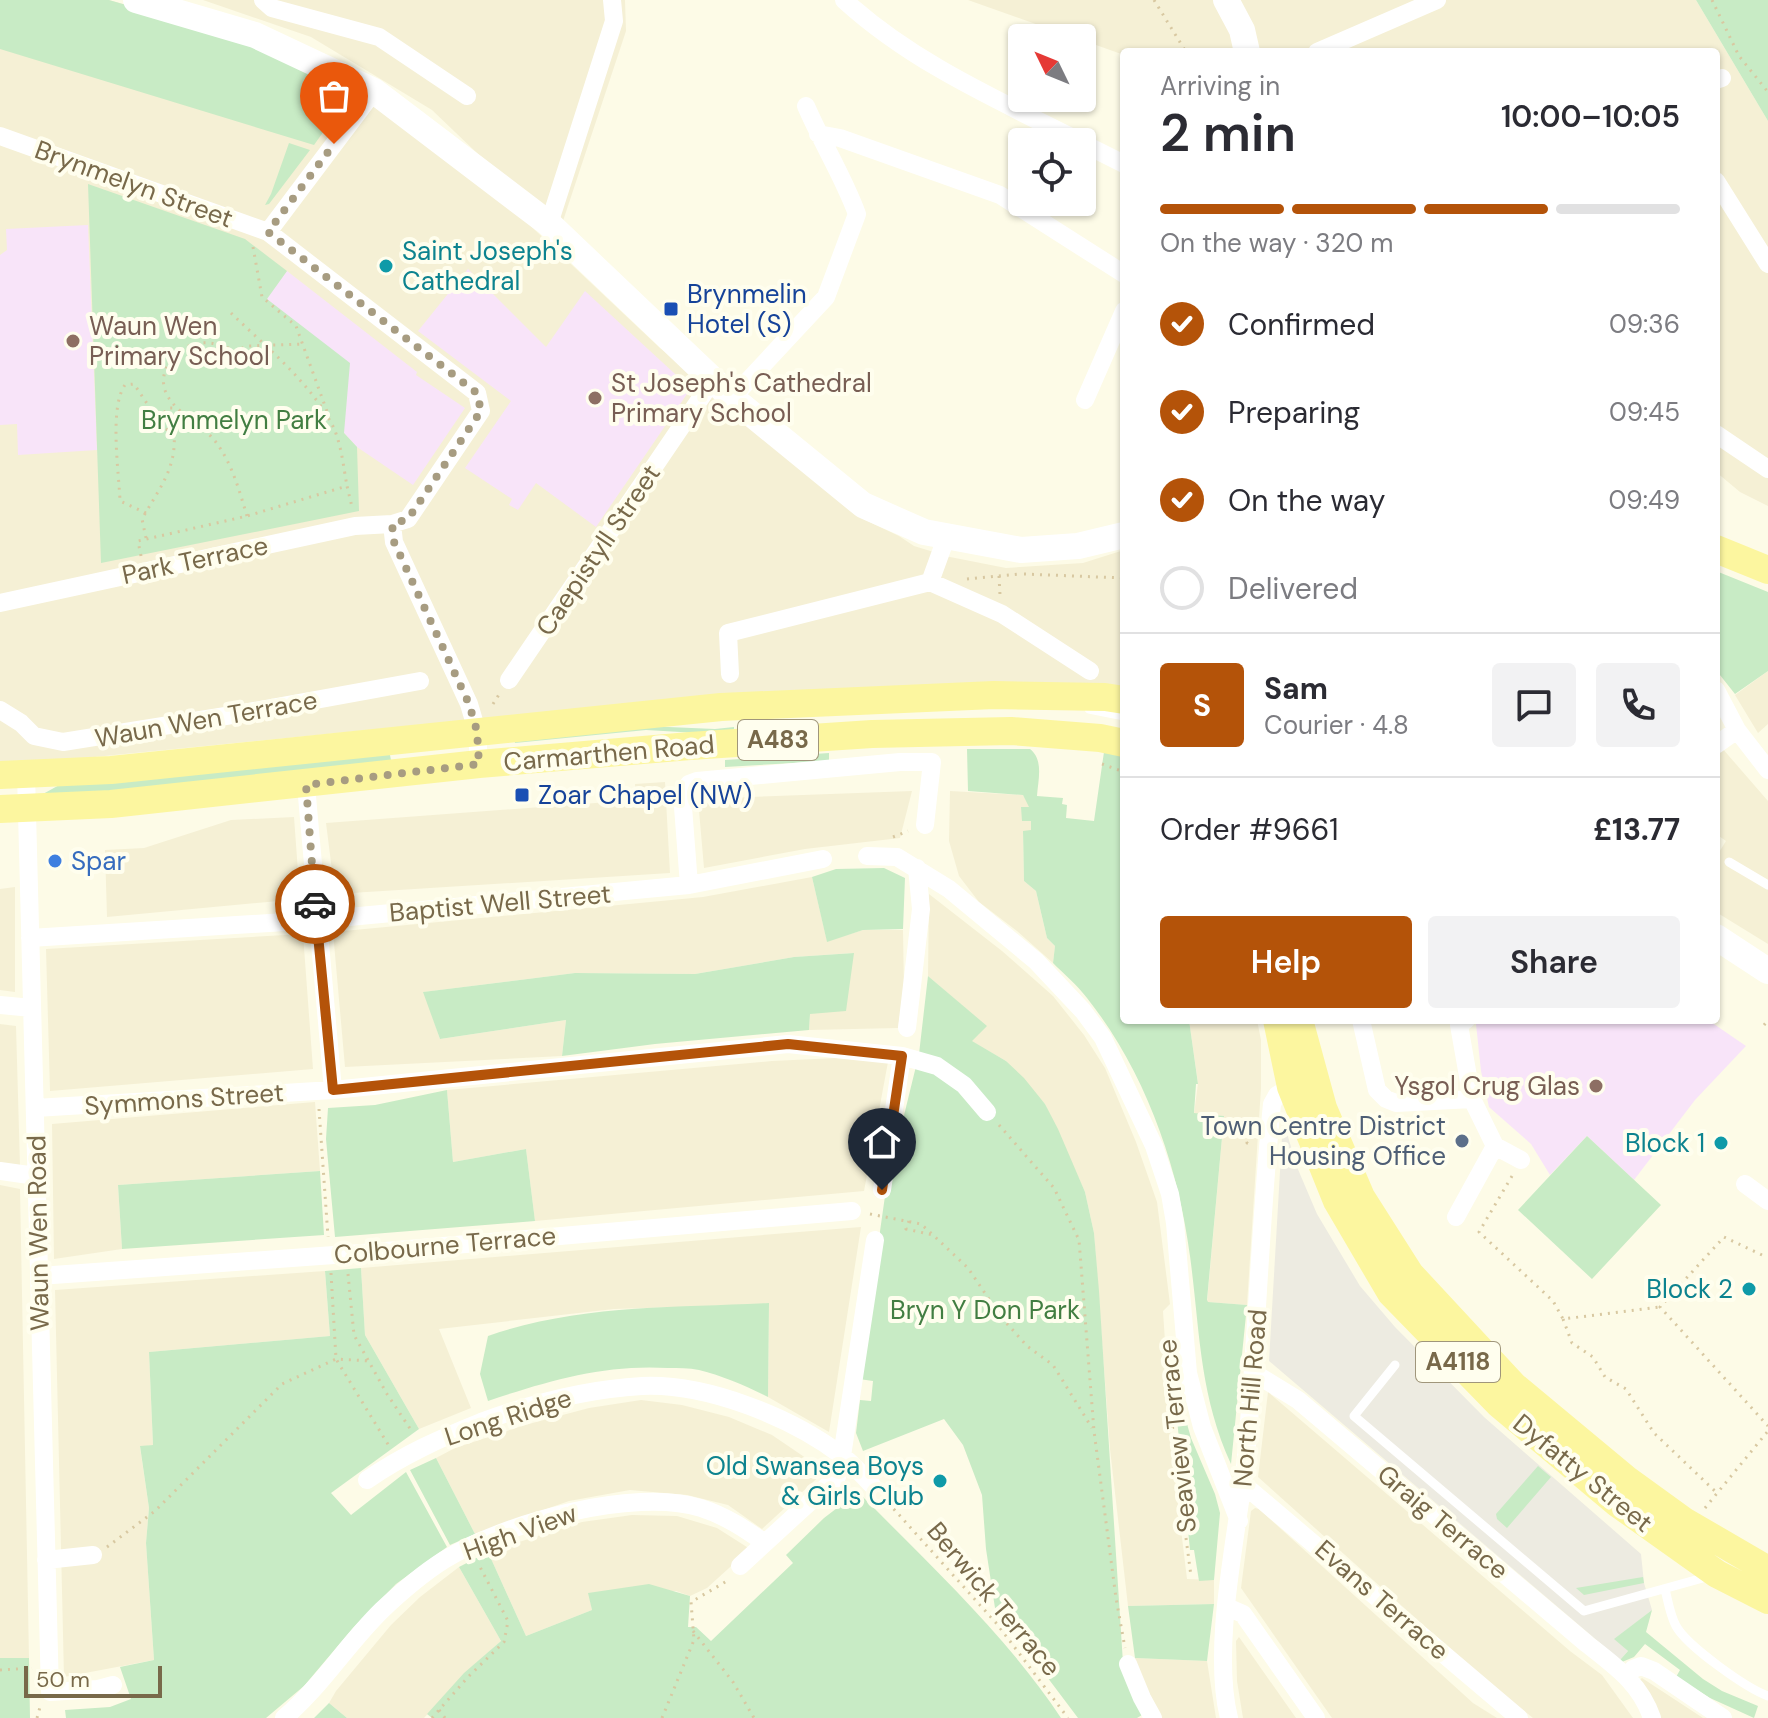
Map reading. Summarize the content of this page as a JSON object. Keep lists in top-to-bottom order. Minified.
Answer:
{"streets":{"main road":["A483","Carmarthen Road","A4118","Dyfatty Street"],"street":["Brynmelyn Street","Caepistyll Street","Park Terrace","Waun Wen Terrace","Baptist Well Street","Symmons Street","Waun Wen Road","Colbourne Terrace","North Hill Road","Long Ridge","Seaview Terrace","Graig Terrace","High View","Evans Terrace"],"path":["Berwick Terrace"]},"crossings":[["Brynmelyn Street","Park Terrace"],["A483","Carmarthen Road"],["Carmarthen Road","Waun Wen Road"],["Baptist Well Street","Waun Wen Road"],["Symmons Street","Waun Wen Road"],["Waun Wen Road","Colbourne Terrace"],["North Hill Road","Seaview Terrace"],["North Hill Road","Dyfatty Street"],["North Hill Road","Graig Terrace"],["North Hill Road","Evans Terrace"]],"parks":["Brynmelyn Park","Bryn Y Don Park"],"places":{"other":["Saint Joseph's Cathedral","Waun Wen Primary School","St Joseph's Cathedral Primary School","Spar","Ysgol Crug Glas","Town Centre District Housing Office","Block 1","Block 2","Old Swansea Boys & Girls Club"],"transit":["Brynmelin Hotel (S)","Zoar Chapel (NW)"]},"scale_bar":"50 m","north":"top left","page":{"heading":["2 min","Arriving in","10:00–10:05"],"panel":["Sam","Courier · 4.8","Order #9661","£13.77"],"bar":"On the way · 320 m","list":[["Confirmed","09:36"],["Preparing","09:45"],["On the way","09:49"],"Delivered"],"round":"S","buttons":["Help","Share"],"scale":"50 m"}}
